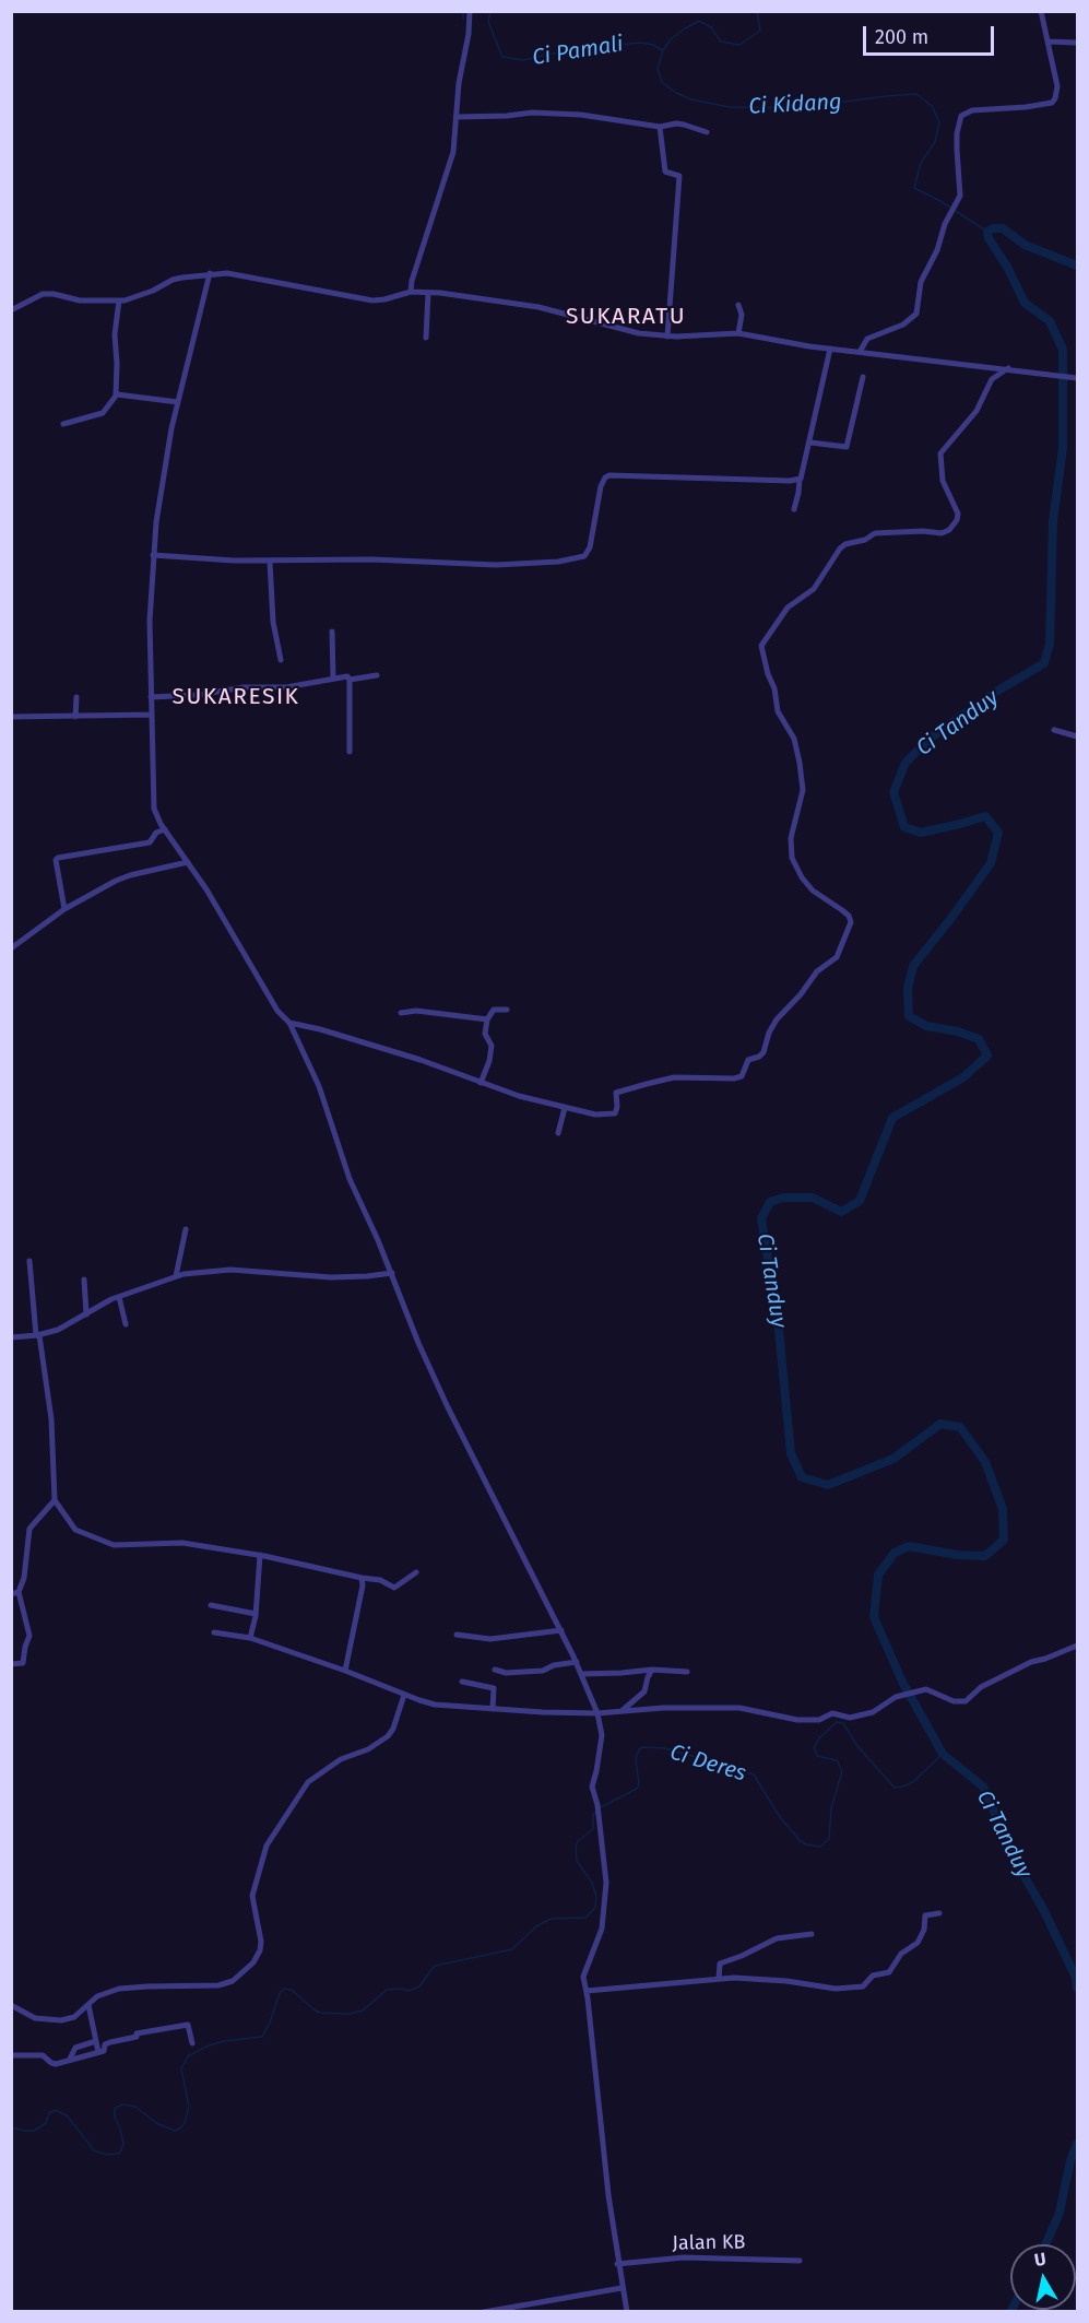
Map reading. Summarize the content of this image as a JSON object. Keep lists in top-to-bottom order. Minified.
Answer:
{"streets":{"street":["Jalan KB"]},"districts":["SUKARATU","SUKARESIK"],"water":["Ci Pamali","Ci Kidang","Ci Tanduy","Ci Deres"],"scale_bar":"200 m","north":"top"}
